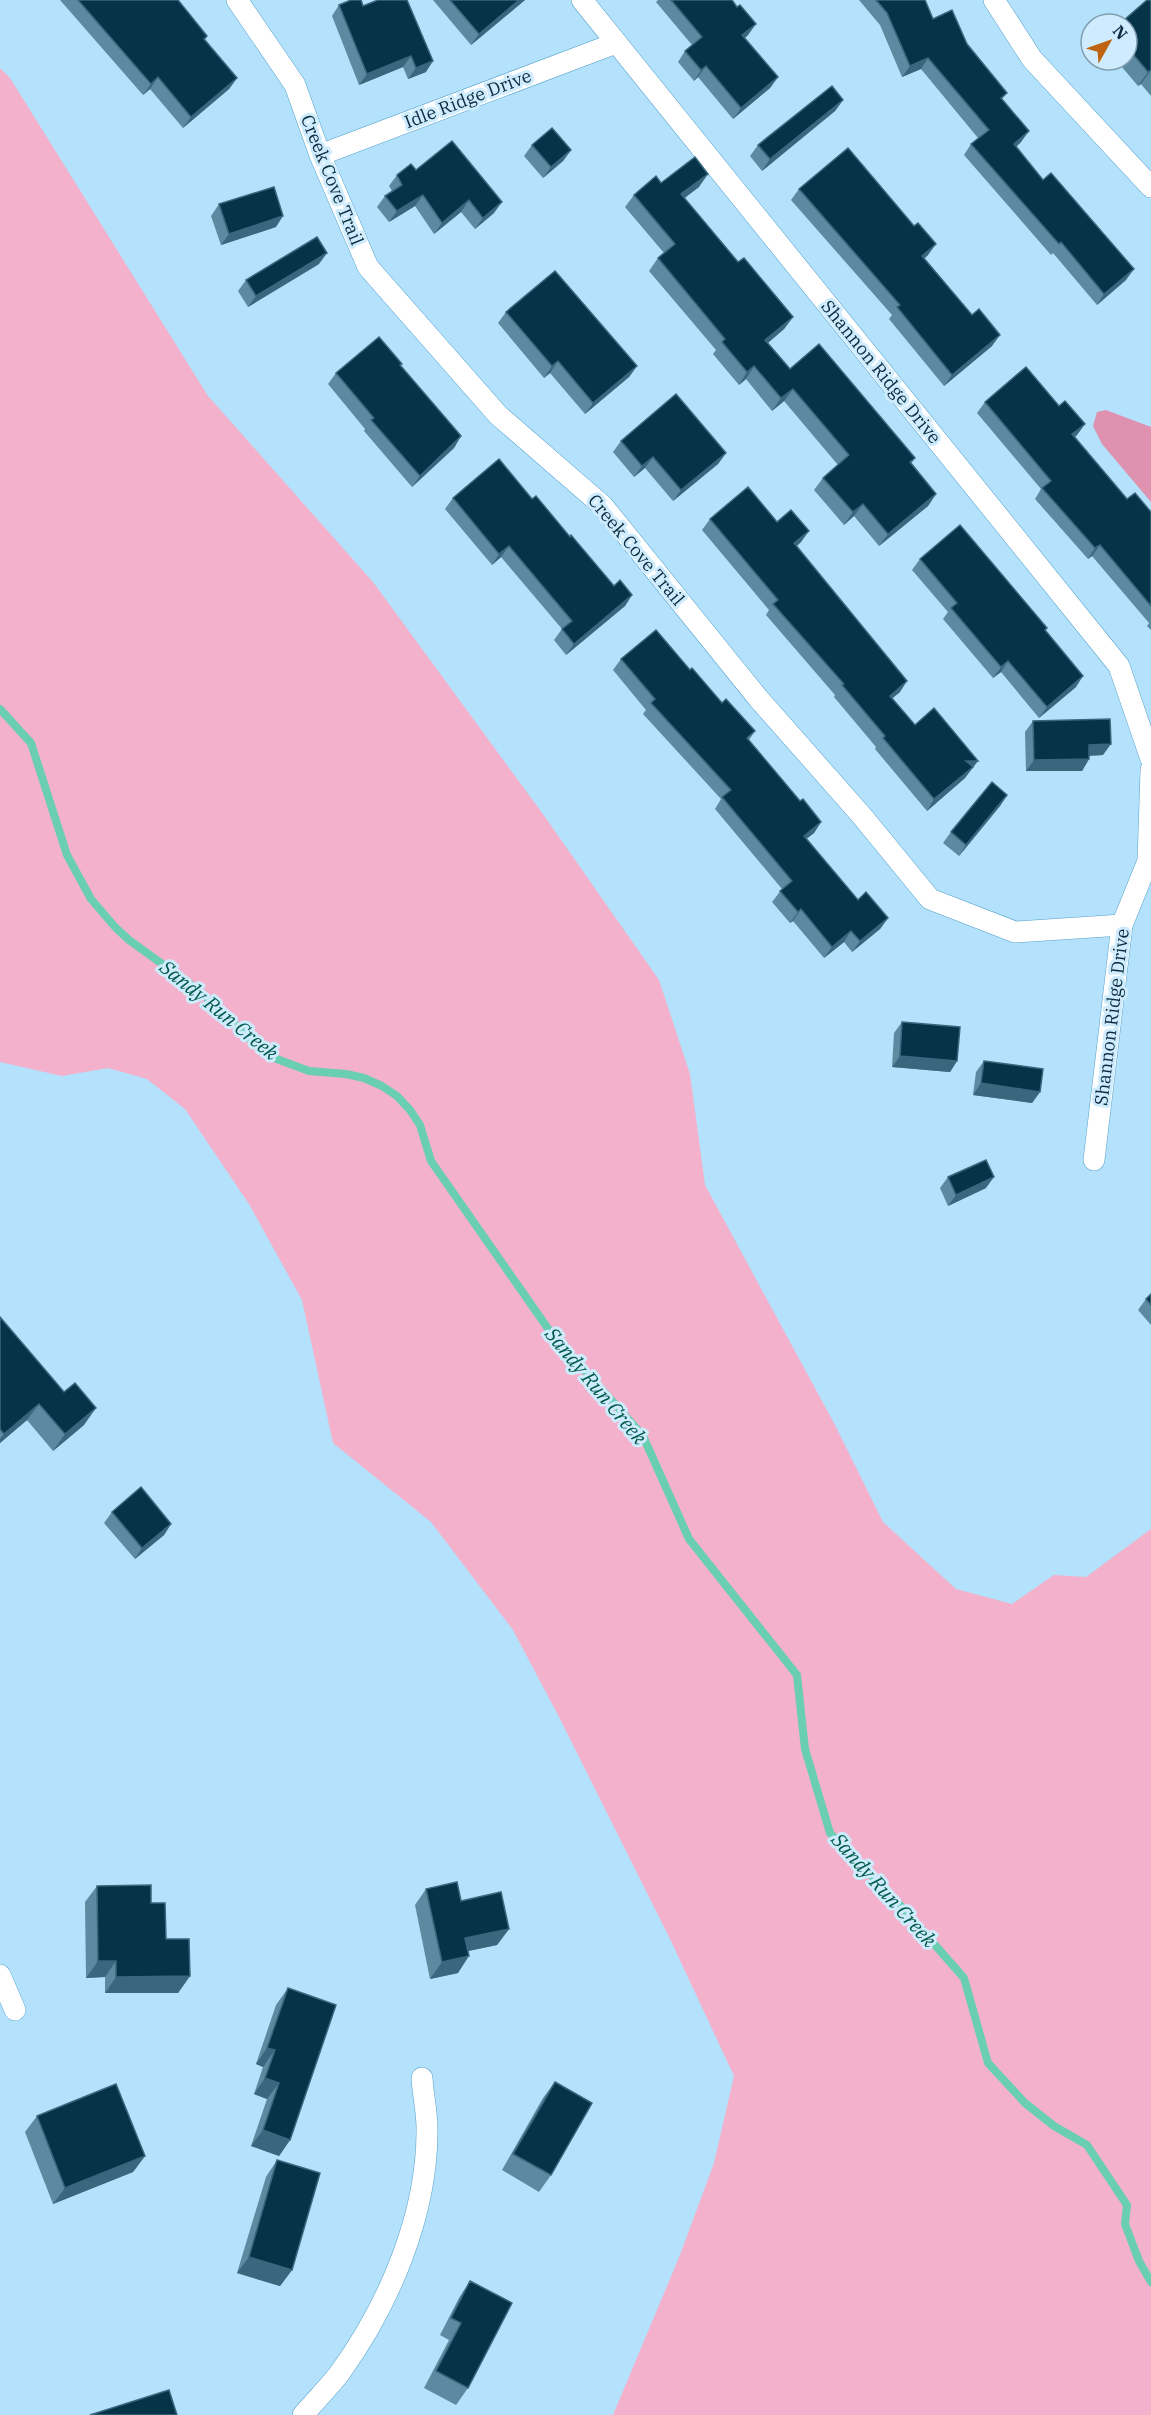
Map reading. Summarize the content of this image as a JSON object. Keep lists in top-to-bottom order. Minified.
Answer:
{"streets":{"street":["Idle Ridge Drive","Creek Cove Trail","Shannon Ridge Drive"]},"crossings":[["Idle Ridge Drive","Creek Cove Trail"],["Idle Ridge Drive","Shannon Ridge Drive"],["Creek Cove Trail","Shannon Ridge Drive"]],"water":["Sandy Run Creek"],"north":"top right"}
